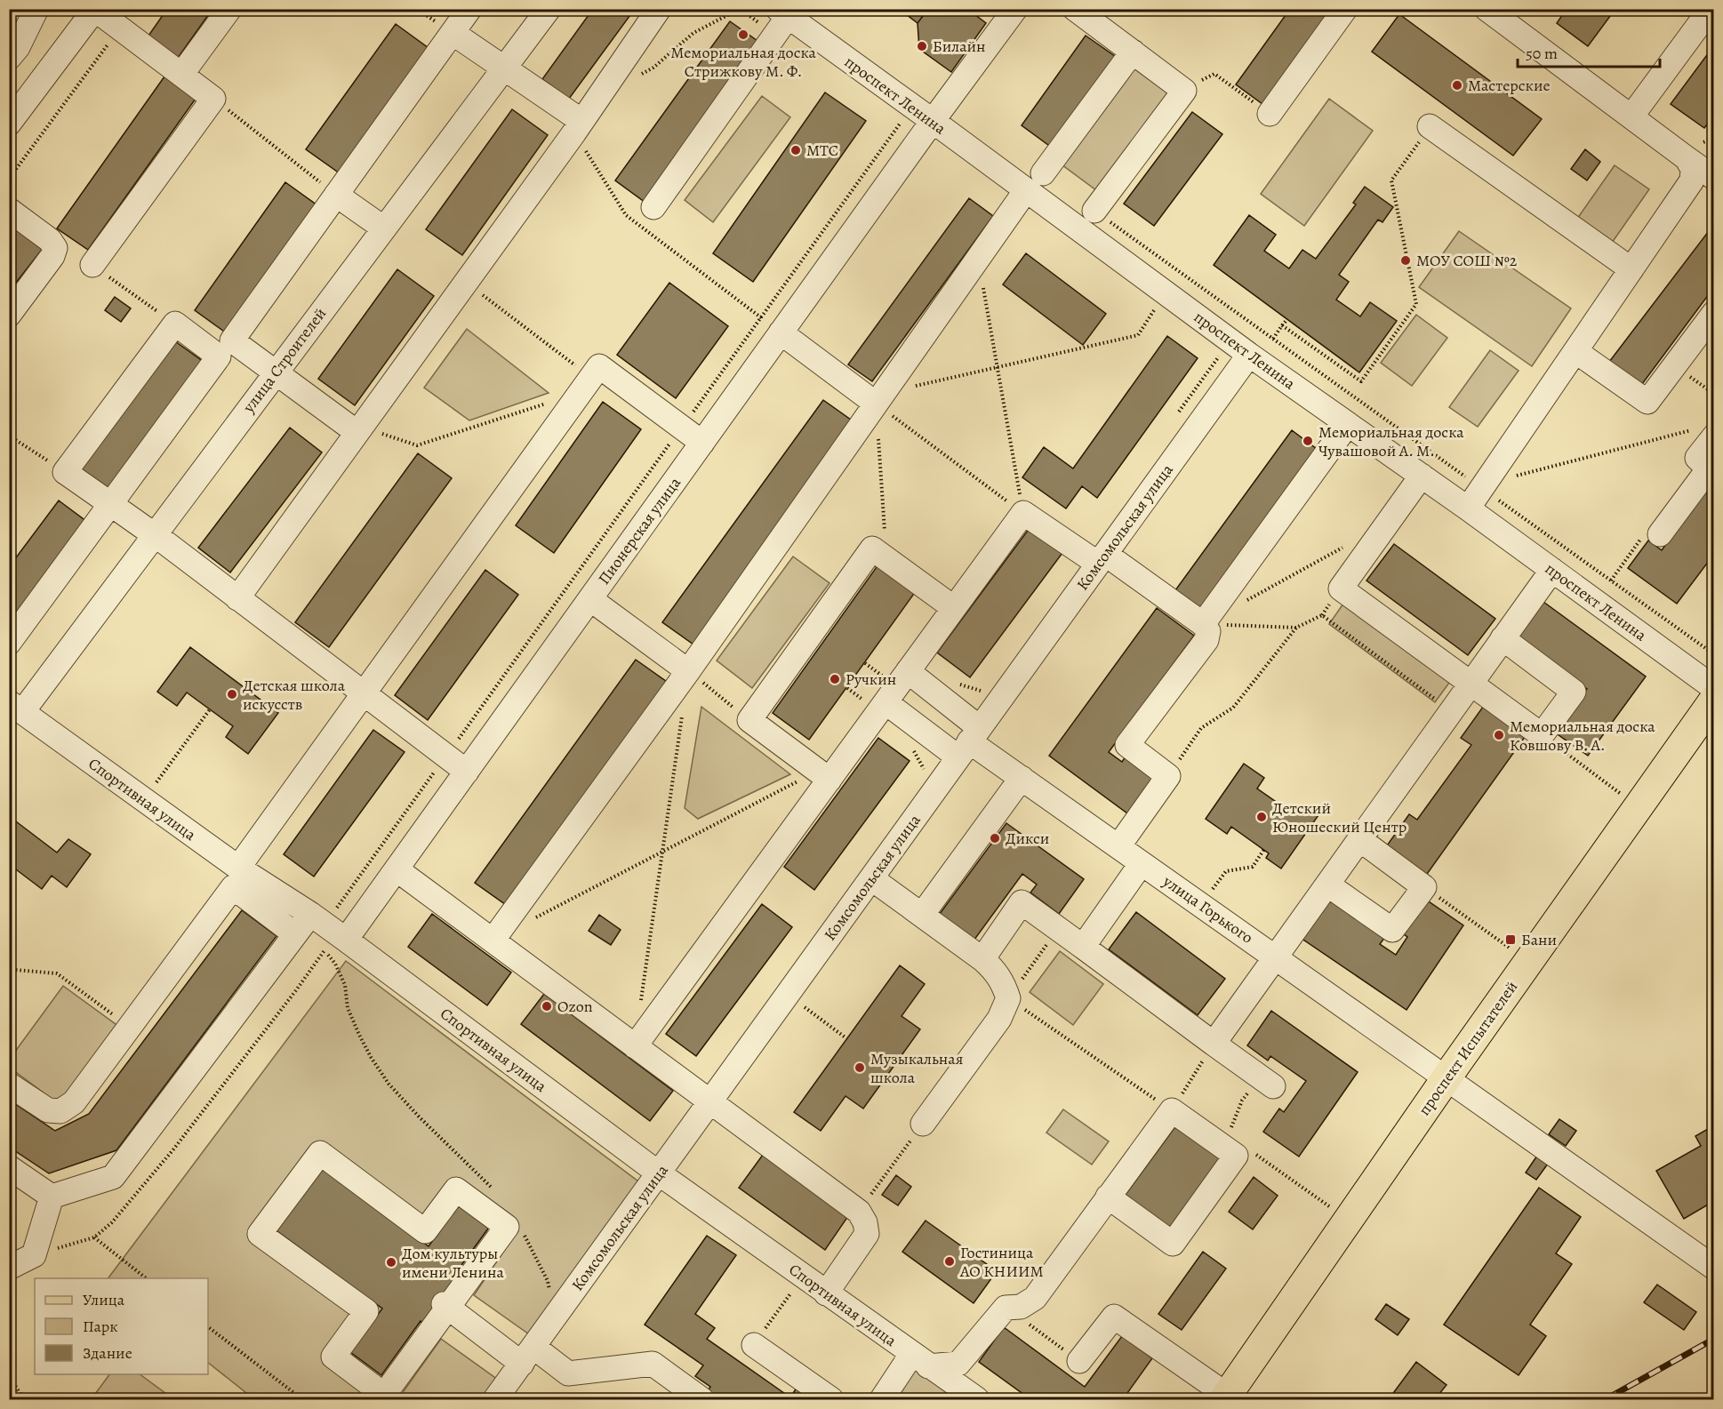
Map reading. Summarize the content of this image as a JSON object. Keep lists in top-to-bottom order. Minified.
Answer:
{"streets":{"main road":["проспект Испытателей"],"street":["проспект Ленина","улица Строителей","Комсомольская улица","Пионерская улица","Спортивная улица","улица Горького"]},"crossings":[["проспект Ленина","Комсомольская улица"],["проспект Ленина","Пионерская улица"],["улица Строителей","Спортивная улица"],["Комсомольская улица","Спортивная улица"],["Комсомольская улица","улица Горького"],["Пионерская улица","Спортивная улица"],["улица Горького","проспект Испытателей"]],"places":{"other":["Мемориальная доска Стрижкову М. Ф.","Билайн","Мастерские","МТС","МОУ СОШ №2","Мемориальная доска Чувашовой А. М.","Ручкин","Детская школа искусств","Мемориальная доска Ковшову В. А.","Детский Юношеский Центр","Дикси","Ozon","Музыкальная школа","Гостиница АО КНИИМ","Дом культуры имени Ленина"],"transit":["Бани"]},"legend":["Улица","Парк","Здание"],"scale_bar":"50 m"}
